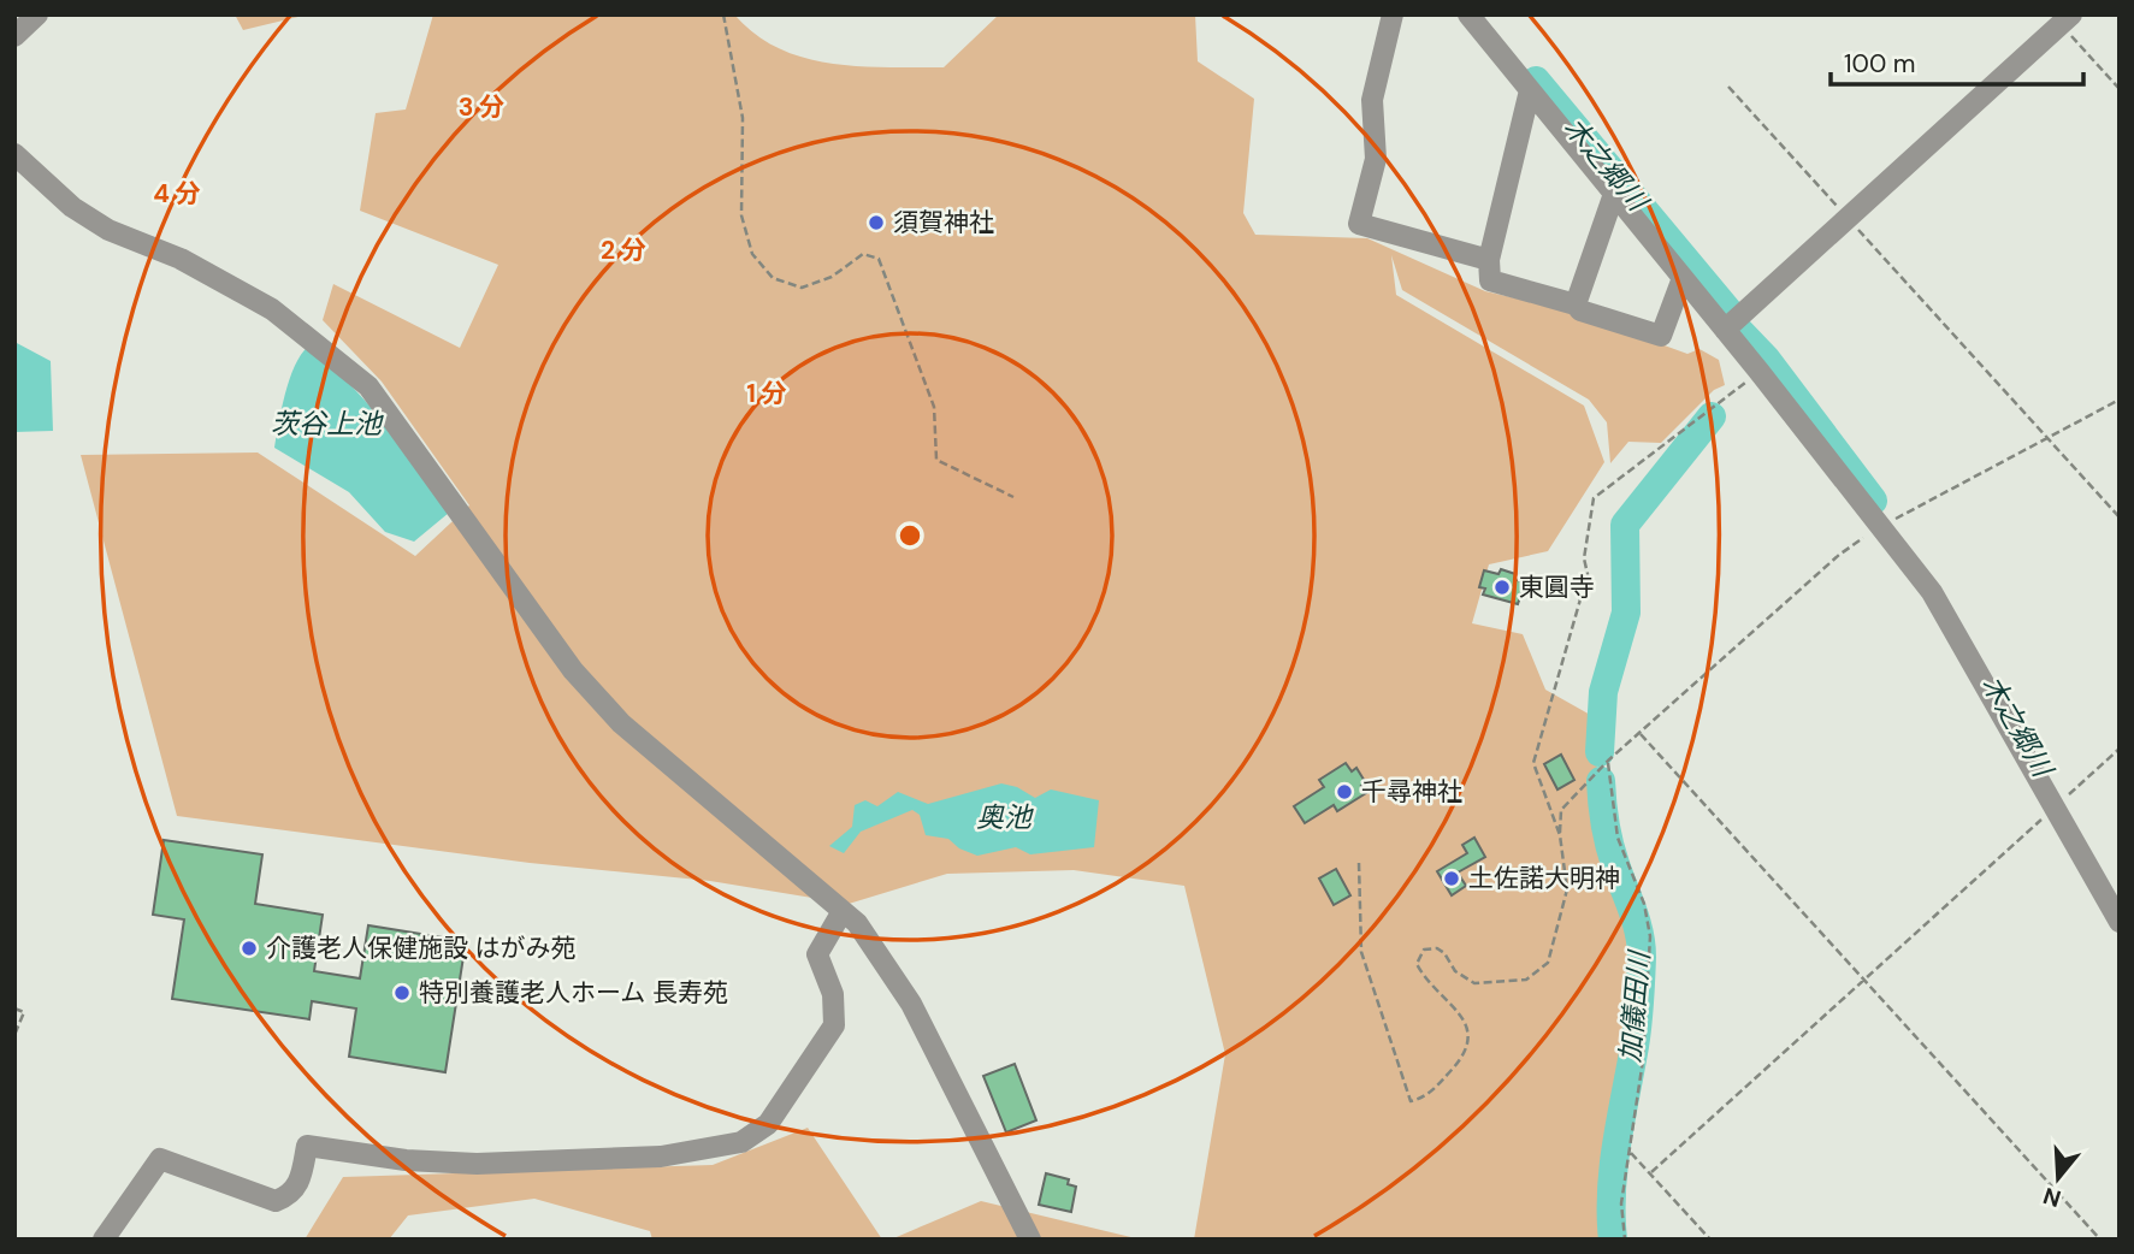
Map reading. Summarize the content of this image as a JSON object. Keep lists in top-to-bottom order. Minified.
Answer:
{"water":["木之郷川","茨谷上池","奥池","加儀田川"],"places":["須賀神社","東圓寺","千尋神社","土佐諾大明神","介護老人保健施設 はがみ苑","特別養護老人ホーム 長寿苑"],"scale_bar":"100 m","north":"bottom","rings":["3 分","4 分","2 分","1 分"]}
